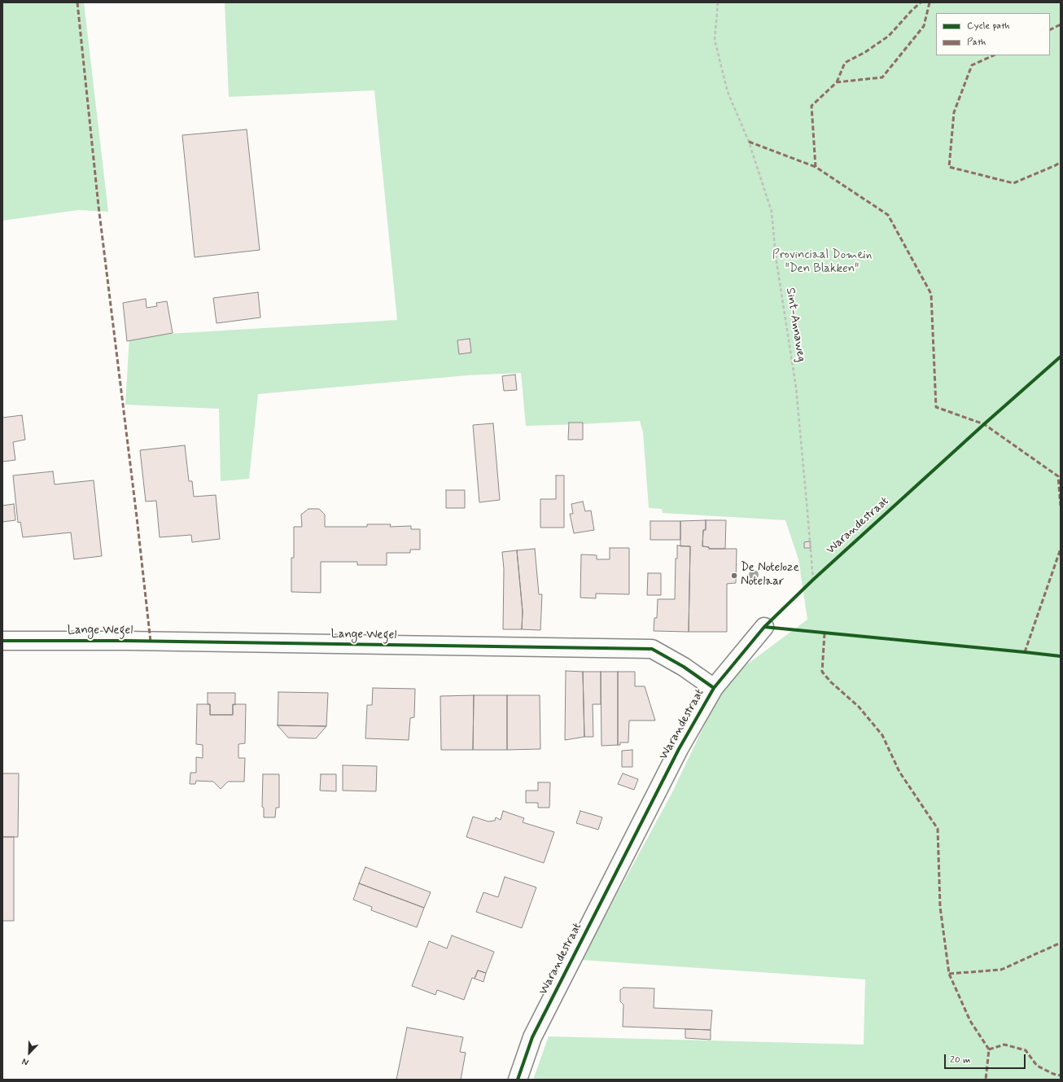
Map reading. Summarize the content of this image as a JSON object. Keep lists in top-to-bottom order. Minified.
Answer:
{"streets":{"street":["Warandestraat","Lange Wegel"],"path":["Sint-Annaweg"]},"crossings":[["Warandestraat","Lange Wegel"]],"parks":["Provinciaal Domein \"Den Blakken\""],"places":["De Noteloze Notelaar"],"legend":["Cycle path","Path"],"scale_bar":"20 m","north":"bottom left"}
